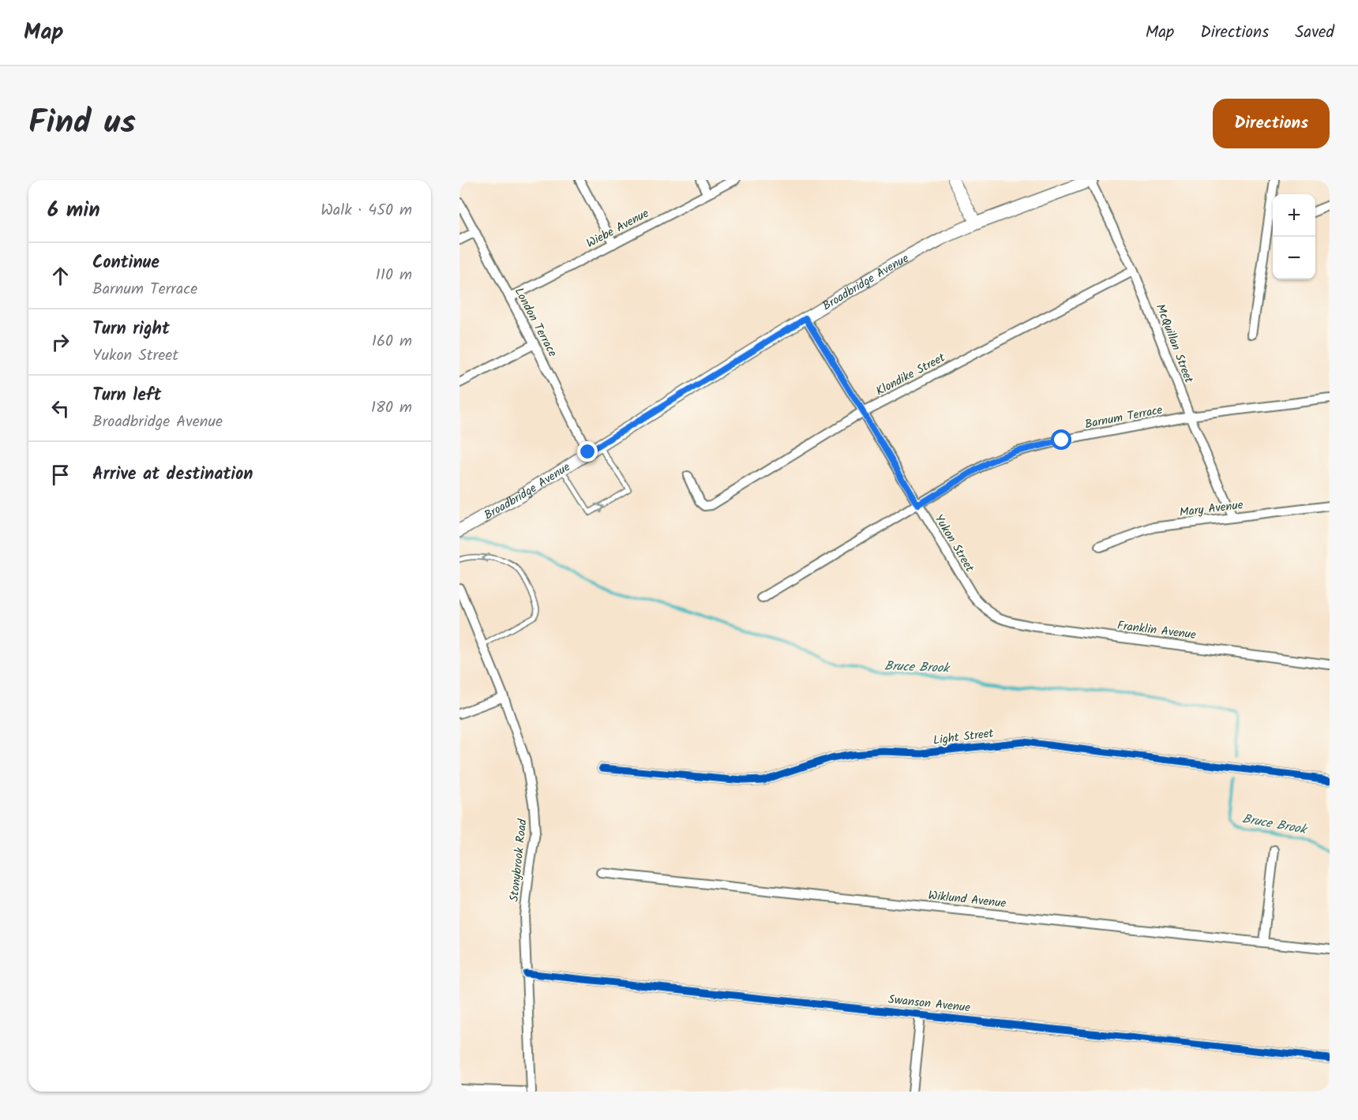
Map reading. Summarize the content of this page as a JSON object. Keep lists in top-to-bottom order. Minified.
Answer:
{"streets":{"main road":["Broadbridge Avenue"],"street":["Wiebe Avenue","London Terrace","McQuillan Street","Klondike Street","Barnum Terrace","Mary Avenue","Yukon Street","Franklin Avenue","Light Street","Stonybrook Road","Wiklund Avenue","Swanson Avenue"]},"crossings":[["Wiebe Avenue","London Terrace"],["Broadbridge Avenue","London Terrace"],["Broadbridge Avenue","McQuillan Street"],["Broadbridge Avenue","Yukon Street"],["McQuillan Street","Klondike Street"],["McQuillan Street","Barnum Terrace"],["McQuillan Street","Mary Avenue"],["Klondike Street","Yukon Street"],["Barnum Terrace","Yukon Street"],["Yukon Street","Franklin Avenue"],["Stonybrook Road","Swanson Avenue"]],"water":["Bruce Brook"],"page":{"header":"Map","nav":["Map","Directions","Saved"],"title":"Find us","buttons":"Directions","heading":["6 min","Walk · 450 m"],"map_buttons":["+","−"],"list":[["Continue","Barnum Terrace","110 m"],["Turn right","Yukon Street","160 m"],["Turn left","Broadbridge Avenue","180 m"],"Arrive at destination"]}}
